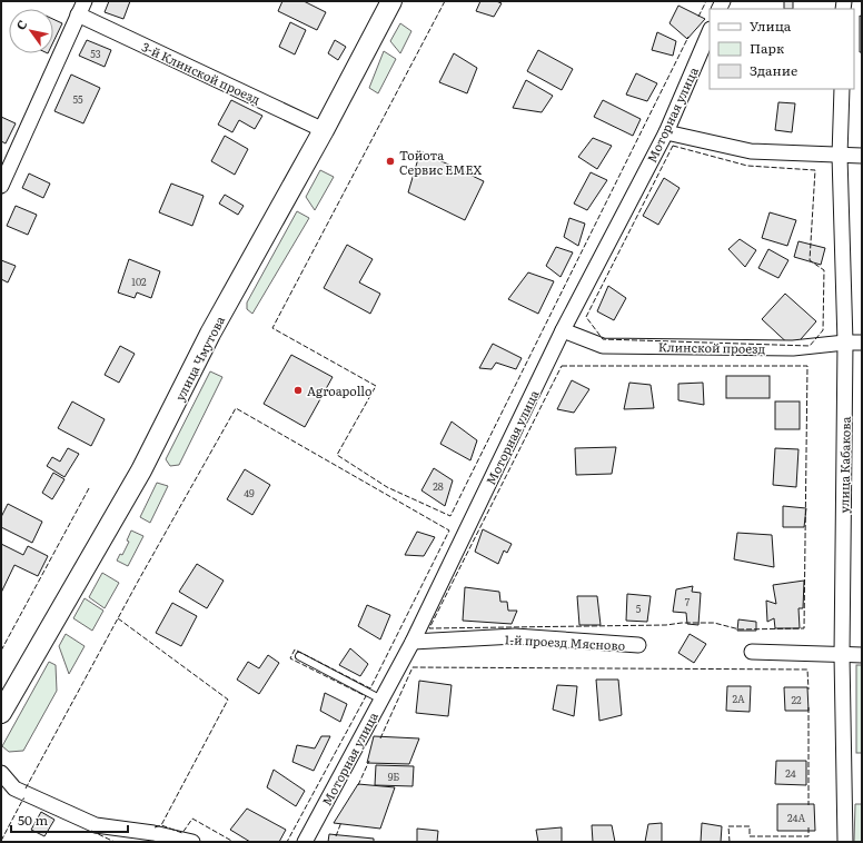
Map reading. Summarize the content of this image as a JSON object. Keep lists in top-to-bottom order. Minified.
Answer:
{"streets":{"main road":["улица Чмутова"],"street":["3-й Клинской проезд","Моторная улица","Клинской проезд","улица Кабакова","1-й проезд Мясново"]},"crossings":[["3-й Клинской проезд","улица Чмутова"],["Моторная улица","Клинской проезд"],["Моторная улица","1-й проезд Мясново"],["Клинской проезд","улица Кабакова"]],"places":["Тойота Сервис EMEX","Agroapollo"],"house_numbers":["53","55","102","28","49","7","5","2А","22","24","9Б","24А"],"legend":["Улица","Парк","Здание"],"scale_bar":"50 m","north":"top left"}
